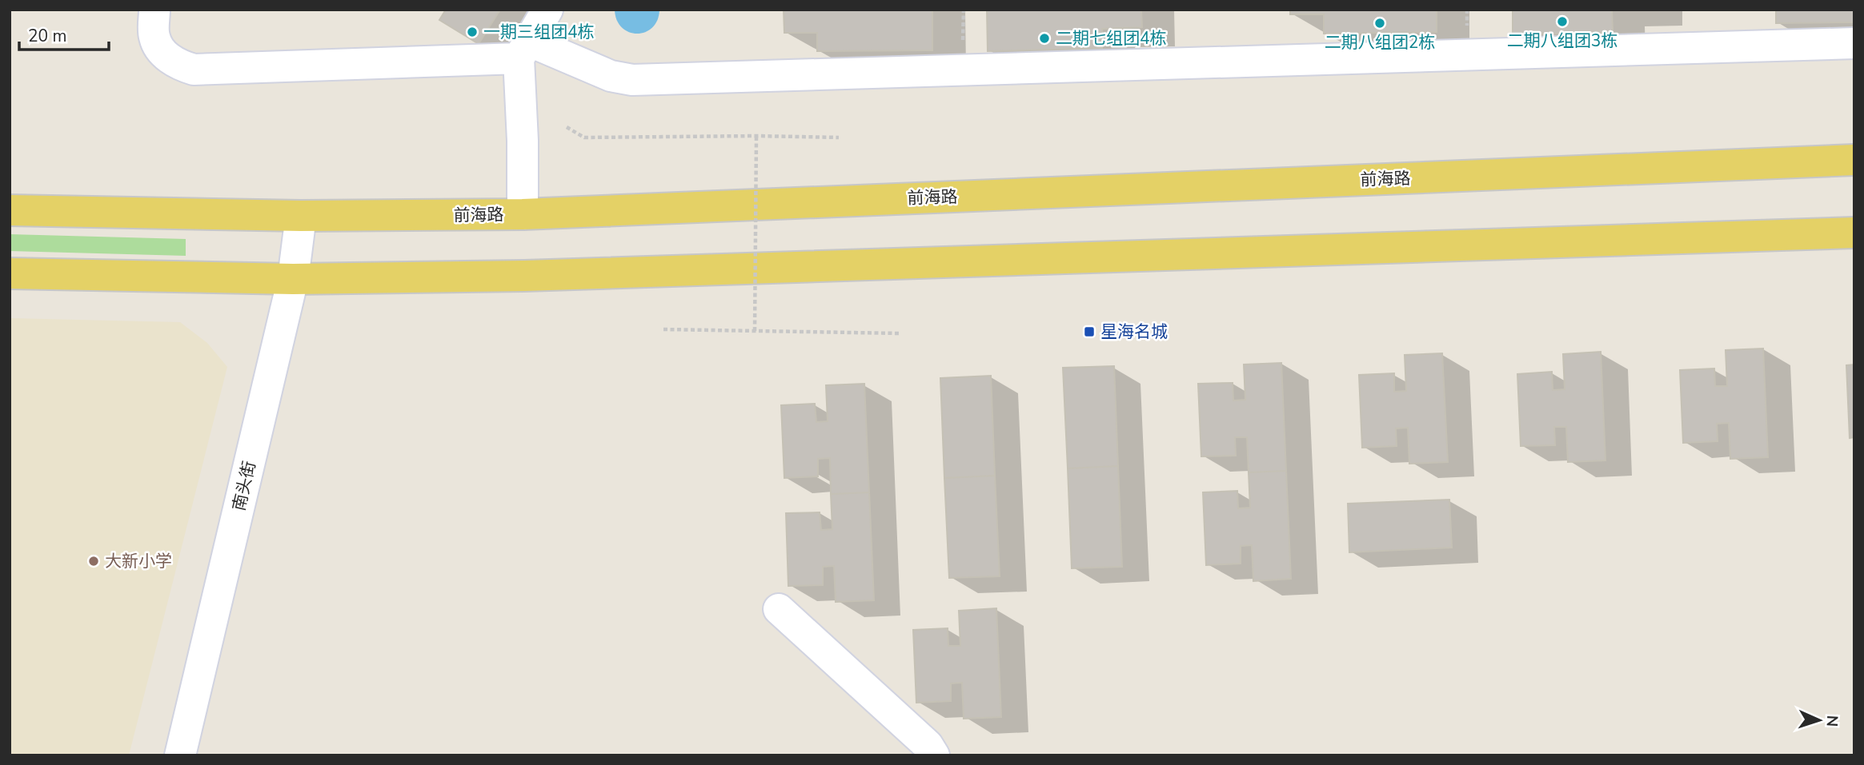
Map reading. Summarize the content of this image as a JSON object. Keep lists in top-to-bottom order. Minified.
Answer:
{"streets":{"main road":["前海路"],"street":["南头街"]},"crossings":[["前海路","南头街"]],"places":{"other":["二期八组团3栋","二期八组团2栋","一期三组团4栋","二期七组团4栋","大新小学"],"transit":["星海名城"]},"scale_bar":"20 m","north":"right"}
